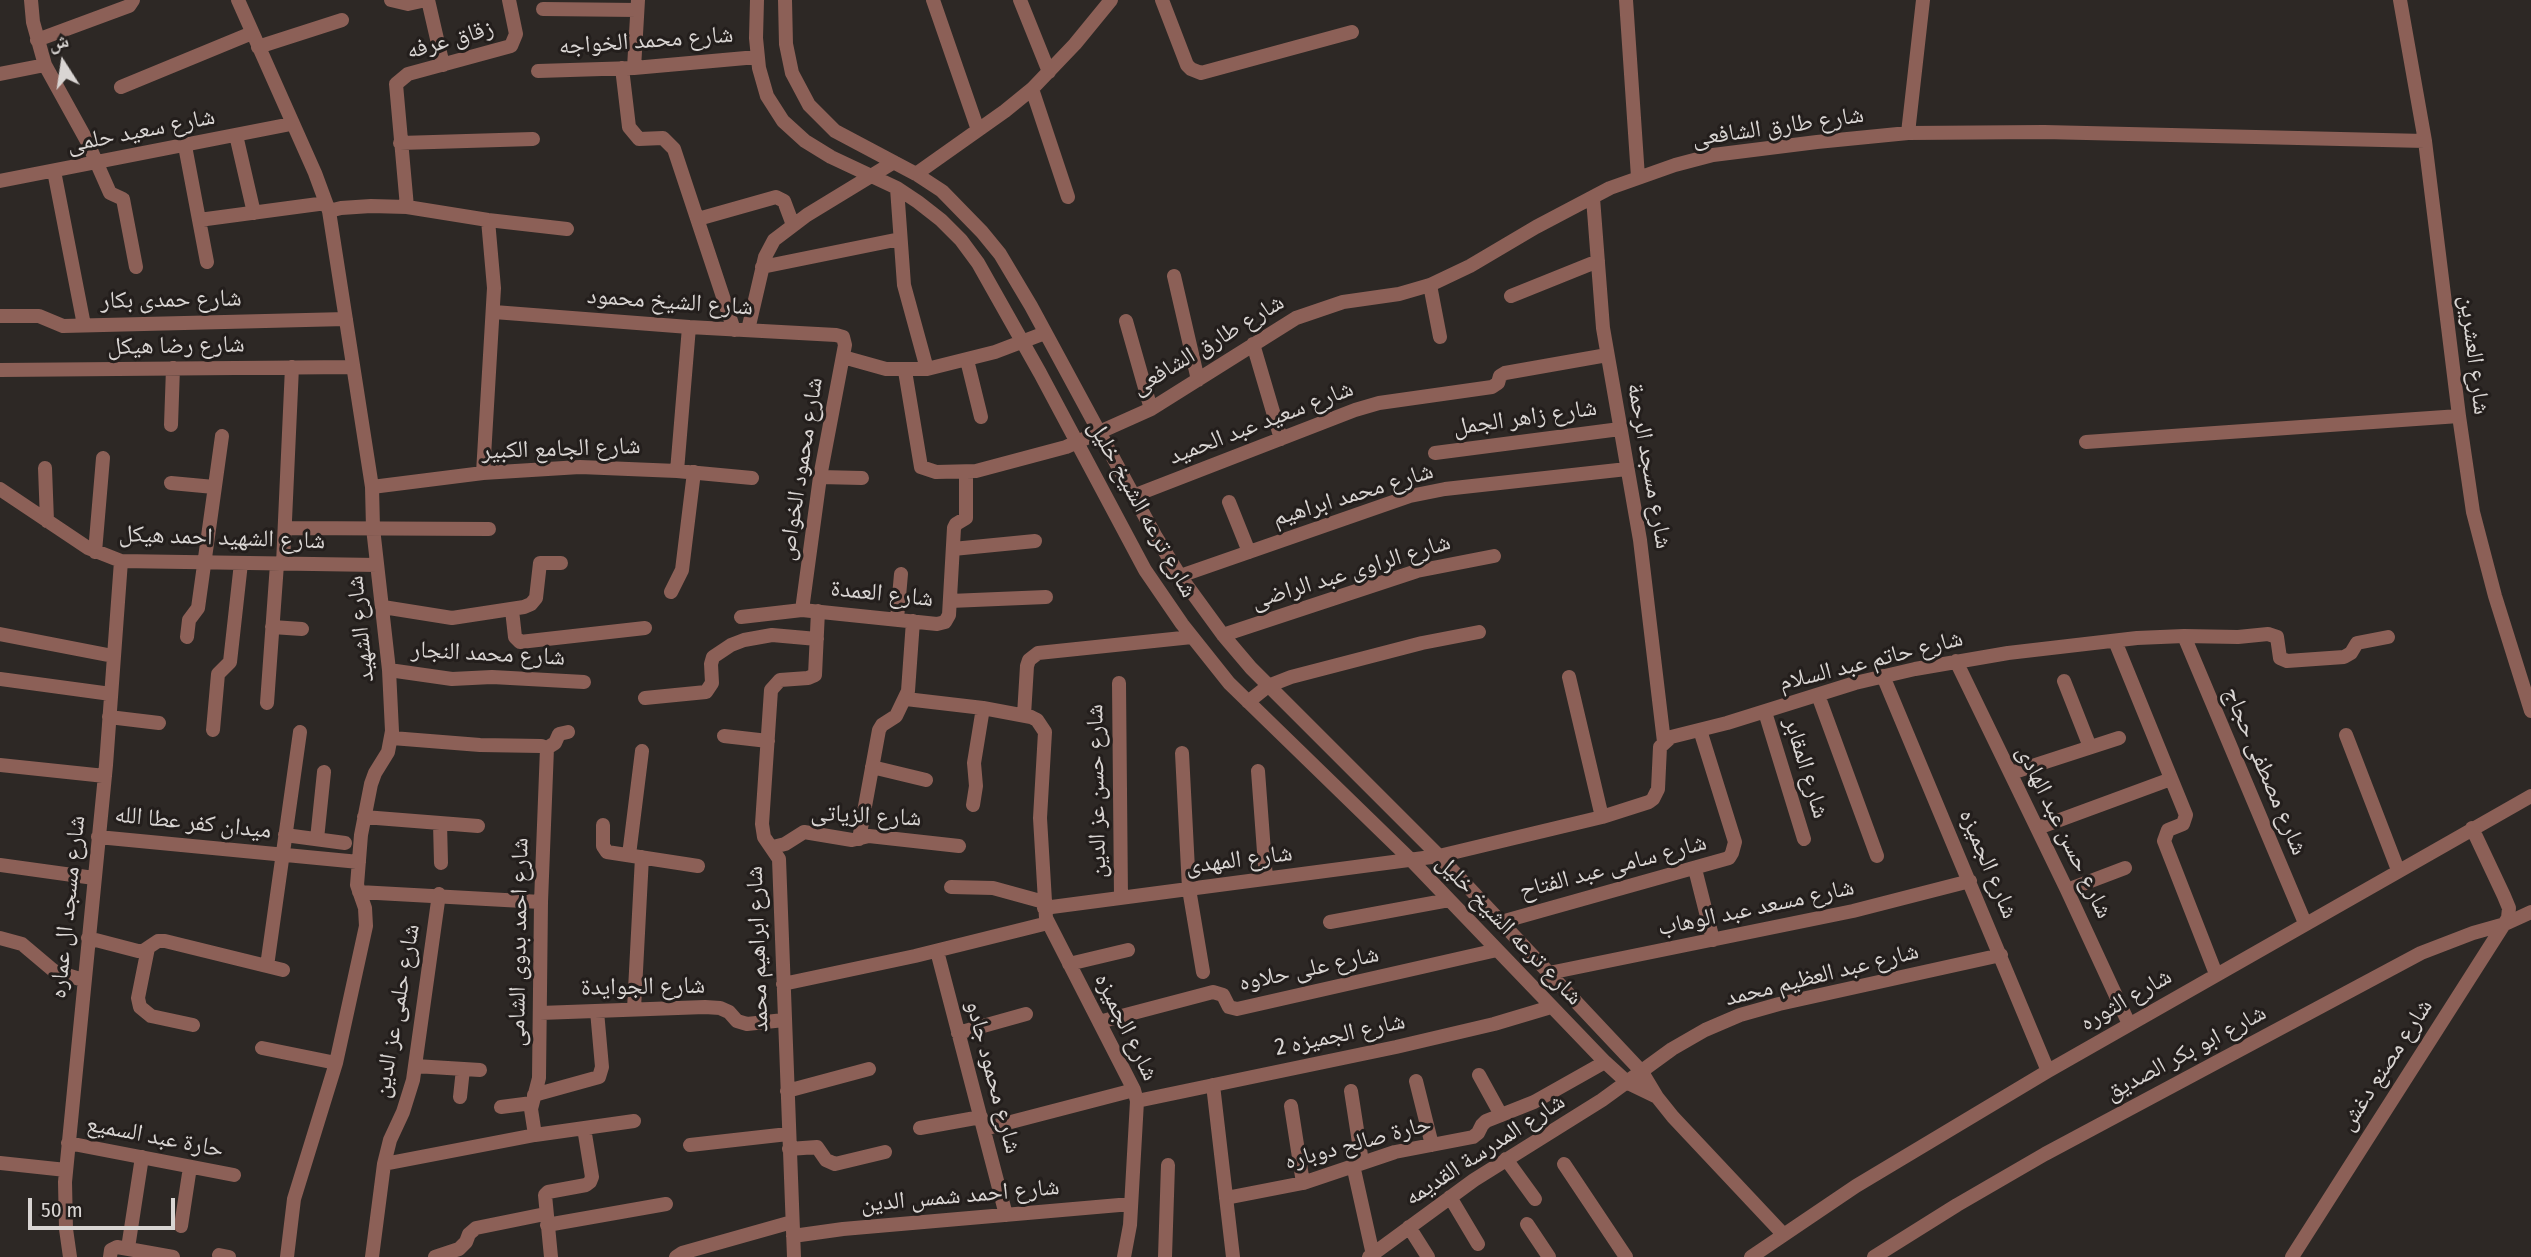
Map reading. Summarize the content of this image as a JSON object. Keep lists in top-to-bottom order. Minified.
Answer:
{"streets":{"street":["زقاق عرفه","شارع محمد الخواجه","شارع طارق الشافعى","شارع سعيد حلمى","شارع حمدى بكار","شارع الشيخ محمود","شارع رضا هيكل","شارع العشرين","شارع زاهر الجمل","شارع سعيد عبد الحميد","شارع الجامع الكبير","شارع مسجد الرحمة","شارع محمود الخواص","شارع محمد ابراهيم","شارع ترعه الشيخ خليل","شارع الشهيد احمد هيكل","شارع الراوى عبد الراضى","شارع العمدة","شارع الشهيد","شارع محمد النجار","شارع حاتم عبد السلام","شارع المقابر","شارع مصطفى حجاج","شارع حسن عز الدين","شارع الزياتى","ميدان كفر عطا الله","شارع حسن عبد الهادى","شارع المهدى","شارع الجميزه","شارع سامى عبد الفتاح","شارع مسجد ال عماره","شارع مسعد عبد الوهاب","شارع احمد بدوى الشامى","شارع ابراهيم محمد","شارع على حلاوه","شارع عبد العظيم محمد","شارع الجوايدة","شارع الثوره","شارع حلمى عز الدين","شارع الجميزه 2","شارع ابو بكر الصديق","شارع مصنع دغش","شارع محمود جادو","حارة عبد السميع","حارة صالح دوباره","شارع المدرسة القديمه","شارع احمد شمس الدين"]},"crossings":[["شارع محمد الخواجه","شارع ترعه الشيخ خليل"],["شارع طارق الشافعى","شارع العشرين"],["شارع طارق الشافعى","شارع مسجد الرحمة"],["شارع طارق الشافعى","شارع ترعه الشيخ خليل"],["شارع سعيد حلمى","شارع الشهيد"],["شارع حمدى بكار","شارع الشهيد"],["شارع الشيخ محمود","شارع محمود الخواص"],["شارع رضا هيكل","شارع الشهيد"],["شارع زاهر الجمل","شارع مسجد الرحمة"],["شارع سعيد عبد الحميد","شارع مسجد الرحمة"],["شارع سعيد عبد الحميد","شارع ترعه الشيخ خليل"],["شارع الجامع الكبير","شارع الشهيد"],["شارع مسجد الرحمة","شارع محمد ابراهيم"],["شارع مسجد الرحمة","شارع حاتم عبد السلام"],["شارع محمود الخواص","شارع العمدة"],["شارع محمد ابراهيم","شارع ترعه الشيخ خليل"],["شارع ترعه الشيخ خليل","شارع الراوى عبد الراضى"],["شارع ترعه الشيخ خليل","شارع المهدى"],["شارع ترعه الشيخ خليل","شارع سامى عبد الفتاح"],["شارع ترعه الشيخ خليل","شارع مسعد عبد الوهاب"],["شارع ترعه الشيخ خليل","شارع على حلاوه"],["شارع ترعه الشيخ خليل","شارع عبد العظيم محمد"],["شارع ترعه الشيخ خليل","شارع الثوره"],["شارع ترعه الشيخ خليل","شارع الجميزه 2"],["شارع ترعه الشيخ خليل","حارة صالح دوباره"],["شارع ترعه الشيخ خليل","شارع المدرسة القديمه"],["شارع الشهيد احمد هيكل","شارع الشهيد"],["شارع الشهيد احمد هيكل","شارع مسجد ال عماره"],["شارع الشهيد","شارع محمد النجار"],["شارع الشهيد","ميدان كفر عطا الله"],["شارع حاتم عبد السلام","شارع المقابر"],["شارع حاتم عبد السلام","شارع مصطفى حجاج"],["شارع حاتم عبد السلام","شارع حسن عبد الهادى"],["شارع حاتم عبد السلام","شارع الجميزه"],["شارع حاتم عبد السلام","شارع سامى عبد الفتاح"],["شارع مصطفى حجاج","شارع الثوره"],["شارع حسن عز الدين","شارع المهدى"],["شارع الزياتى","شارع ابراهيم محمد"],["ميدان كفر عطا الله","شارع مسجد ال عماره"],["شارع حسن عبد الهادى","شارع الثوره"],["شارع المهدى","شارع الجميزه"],["شارع الجميزه","شارع مسعد عبد الوهاب"],["شارع الجميزه","شارع على حلاوه"],["شارع الجميزه","شارع عبد العظيم محمد"],["شارع الجميزه","شارع الثوره"],["شارع الجميزه","شارع الجميزه 2"],["شارع الجميزه","شارع احمد شمس الدين"],["شارع مسجد ال عماره","حارة عبد السميع"],["شارع احمد بدوى الشامى","شارع الجوايدة"],["شارع ابراهيم محمد","شارع الجوايدة"],["شارع ابراهيم محمد","شارع احمد شمس الدين"],["شارع عبد العظيم محمد","شارع المدرسة القديمه"],["شارع الجميزه 2","شارع محمود جادو"],["شارع ابو بكر الصديق","شارع مصنع دغش"],["شارع محمود جادو","شارع احمد شمس الدين"]],"scale_bar":"50 m","north":"top"}
